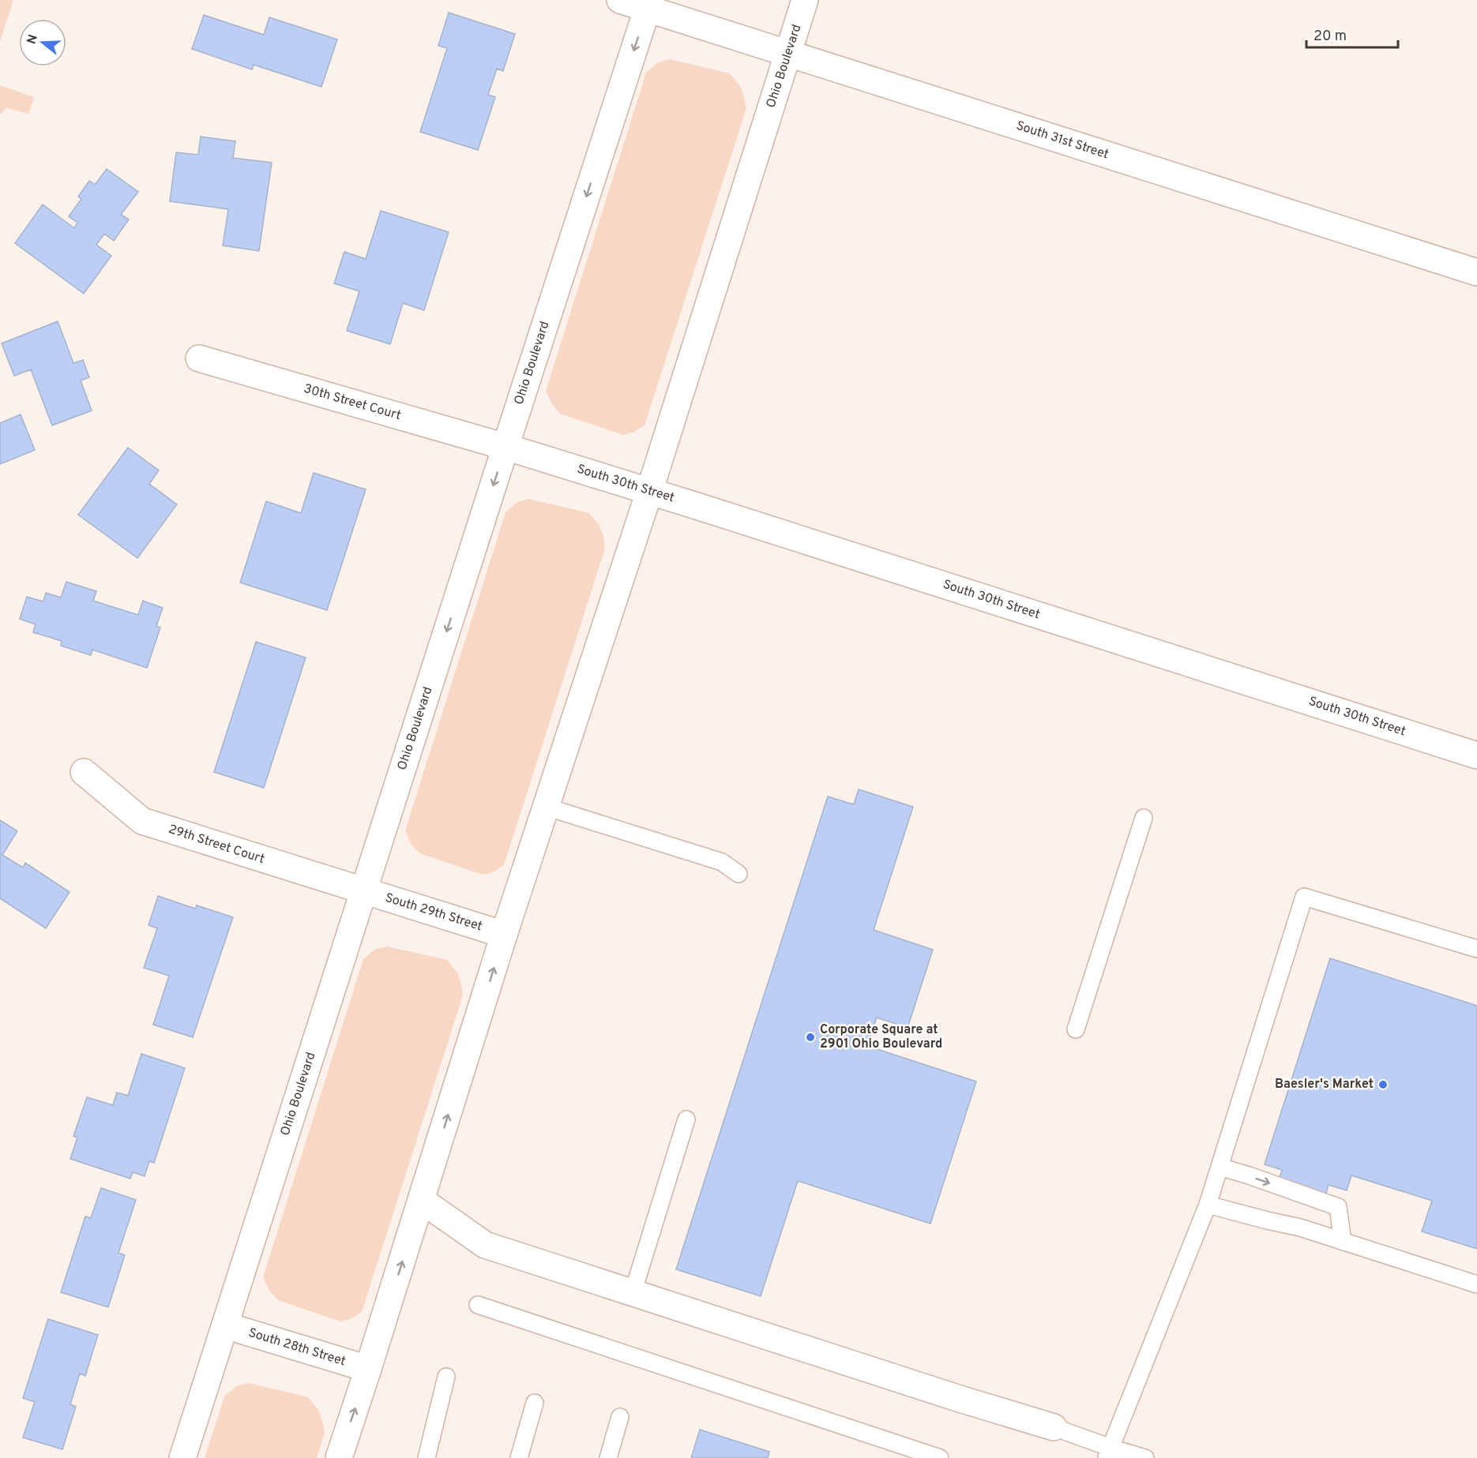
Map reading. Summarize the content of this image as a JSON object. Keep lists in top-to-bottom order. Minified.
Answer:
{"streets":{"street":["Ohio Boulevard","South 31st Street","30th Street Court","South 30th Street","29th Street Court","South 29th Street","South 28th Street"]},"crossings":[["Ohio Boulevard","South 31st Street"],["Ohio Boulevard","30th Street Court"],["Ohio Boulevard","South 30th Street"],["Ohio Boulevard","29th Street Court"],["Ohio Boulevard","South 29th Street"],["Ohio Boulevard","South 28th Street"],["30th Street Court","South 30th Street"],["29th Street Court","South 29th Street"]],"places":["Corporate Square at 2901 Ohio Boulevard","Baesler's Market"],"scale_bar":"20 m","north":"left"}
